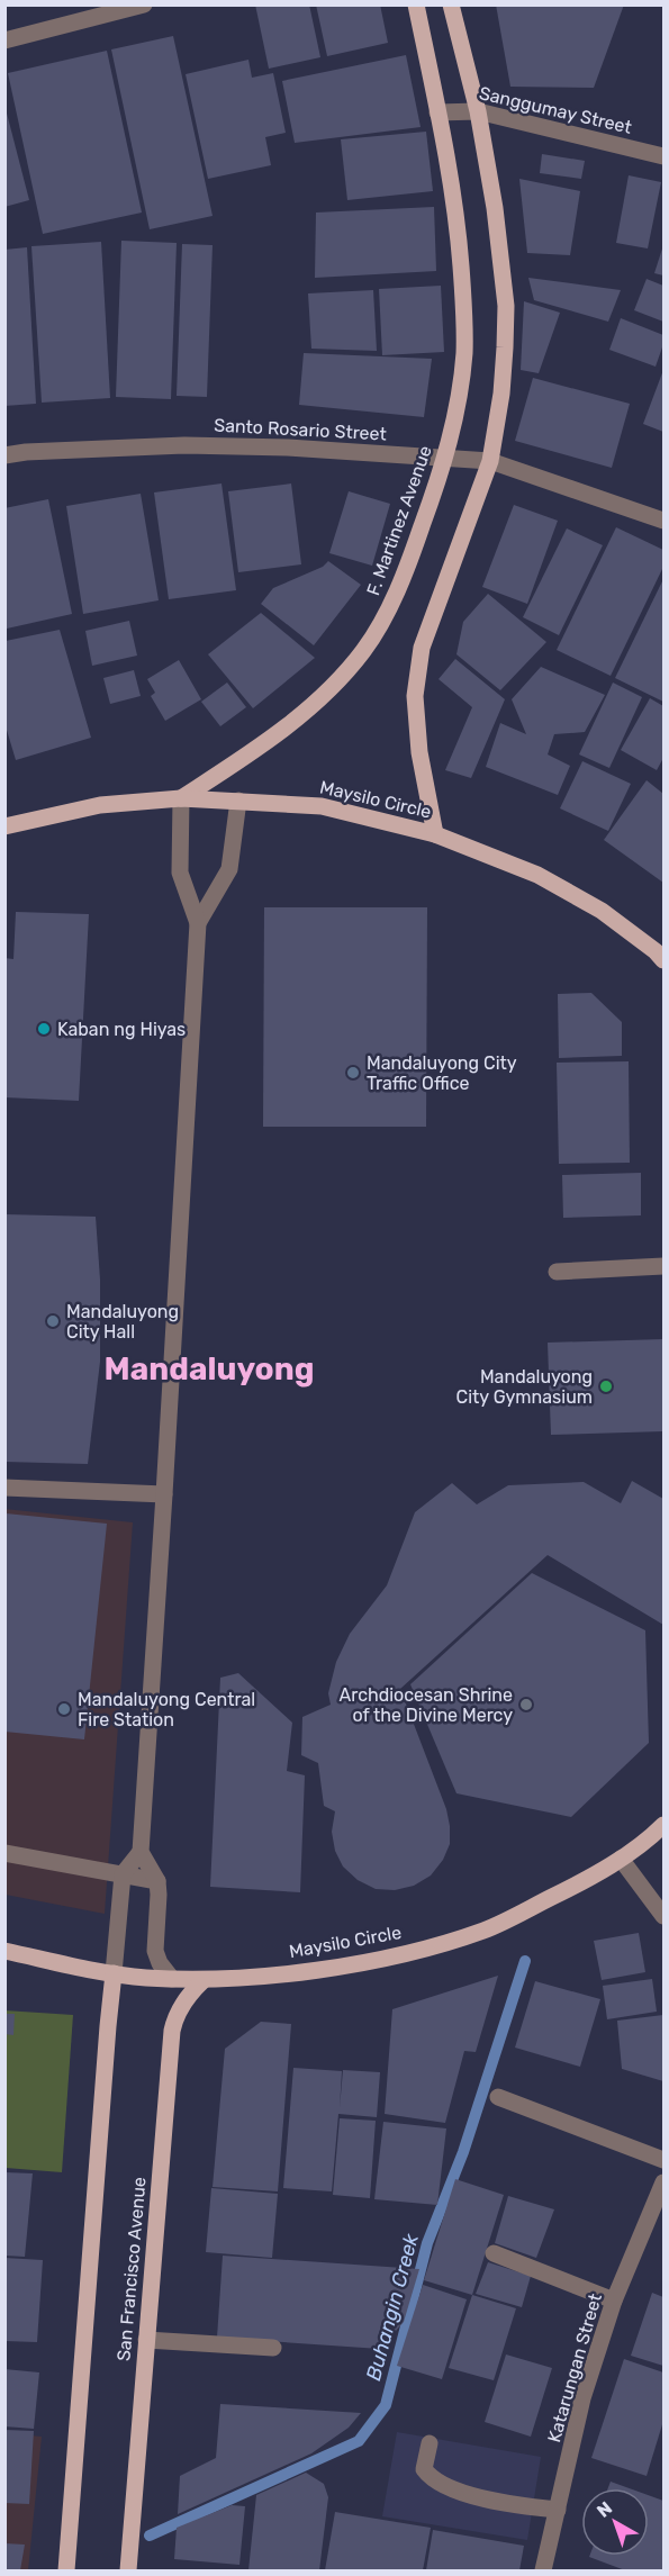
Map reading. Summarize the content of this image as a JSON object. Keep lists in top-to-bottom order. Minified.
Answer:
{"streets":{"main road":["F. Martinez Avenue","Maysilo Circle","San Francisco Avenue"],"street":["Sanggumay Street","Santo Rosario Street","Katarungan Street"]},"crossings":[["Sanggumay Street","F. Martinez Avenue"],["Santo Rosario Street","F. Martinez Avenue"],["F. Martinez Avenue","Maysilo Circle"],["Maysilo Circle","San Francisco Avenue"]],"districts":["Mandaluyong"],"water":["Buhangin Creek"],"places":["Kaban ng Hiyas","Mandaluyong City Traffic Office","Mandaluyong City Hall","Mandaluyong City Gymnasium","Archdiocesan Shrine of the Divine Mercy","Mandaluyong Central Fire Station"],"north":"top left"}
